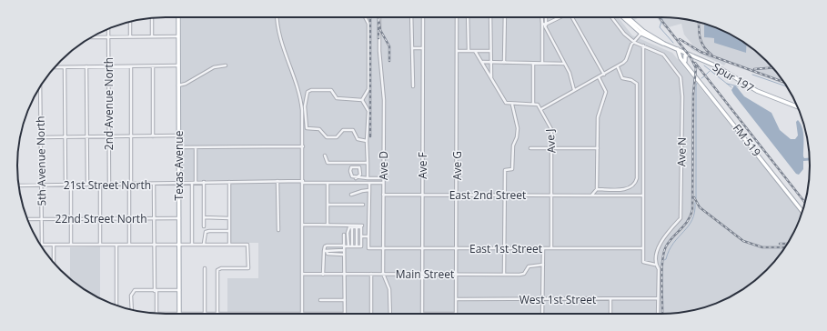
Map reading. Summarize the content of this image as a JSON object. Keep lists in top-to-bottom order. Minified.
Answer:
{"streets":{"main road":["Spur 197","FM 519","Texas Avenue"],"street":["2nd Avenue North","Ave J","Ave N","5th Avenue North","Ave D","Ave F","Ave G","21st Street North","East 2nd Street","22nd Street North","East 1st Street","Main Street","West 1st Street"]},"crossings":[["Spur 197","FM 519"],["2nd Avenue North","21st Street North"],["Ave J","East 2nd Street"],["Ave J","East 1st Street"],["Ave N","West 1st Street"],["5th Avenue North","21st Street North"],["5th Avenue North","22nd Street North"],["Texas Avenue","21st Street North"],["Texas Avenue","22nd Street North"],["Ave D","21st Street North"],["Ave D","East 2nd Street"],["Ave D","East 1st Street"],["Ave D","Main Street"],["Ave F","East 2nd Street"],["Ave F","East 1st Street"],["Ave F","Main Street"],["Ave G","East 2nd Street"],["Ave G","East 1st Street"],["Ave G","Main Street"],["Ave G","West 1st Street"]]}
